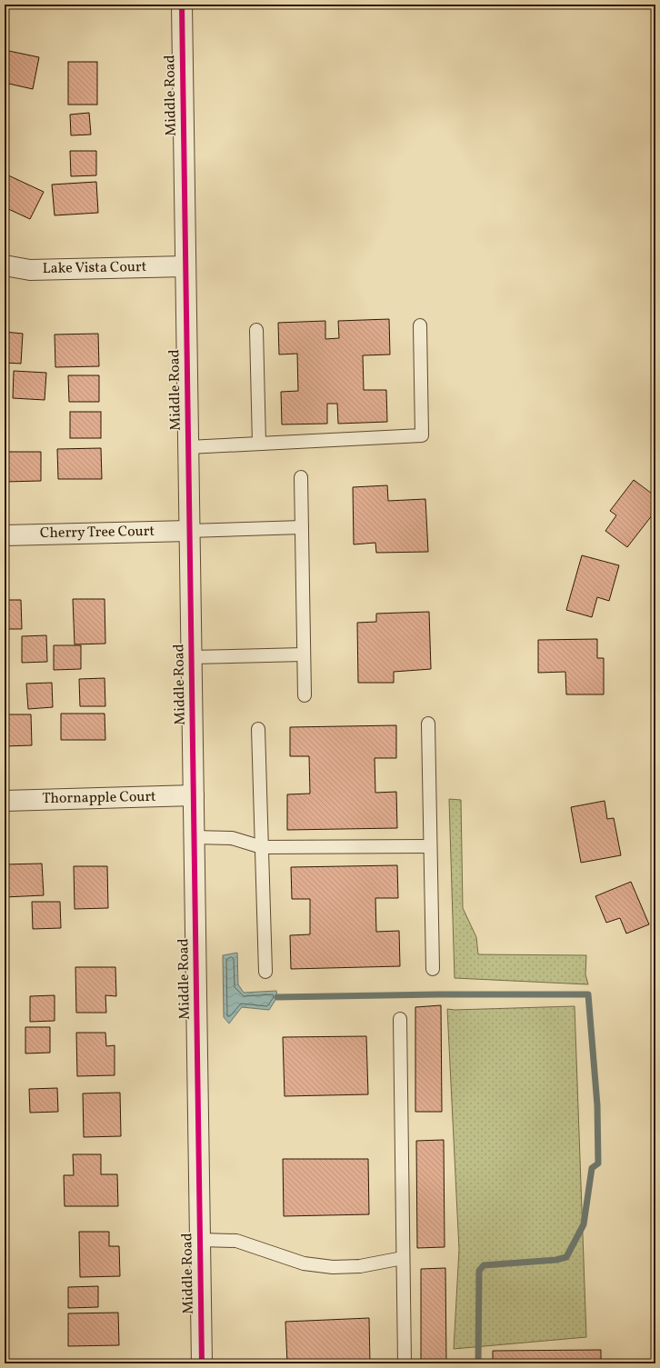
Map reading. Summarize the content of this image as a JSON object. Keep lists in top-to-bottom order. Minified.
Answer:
{"streets":{"street":["Middle Road","Lake Vista Court","Cherry Tree Court","Thornapple Court"]},"crossings":[["Middle Road","Lake Vista Court"],["Middle Road","Cherry Tree Court"],["Middle Road","Thornapple Court"]]}
